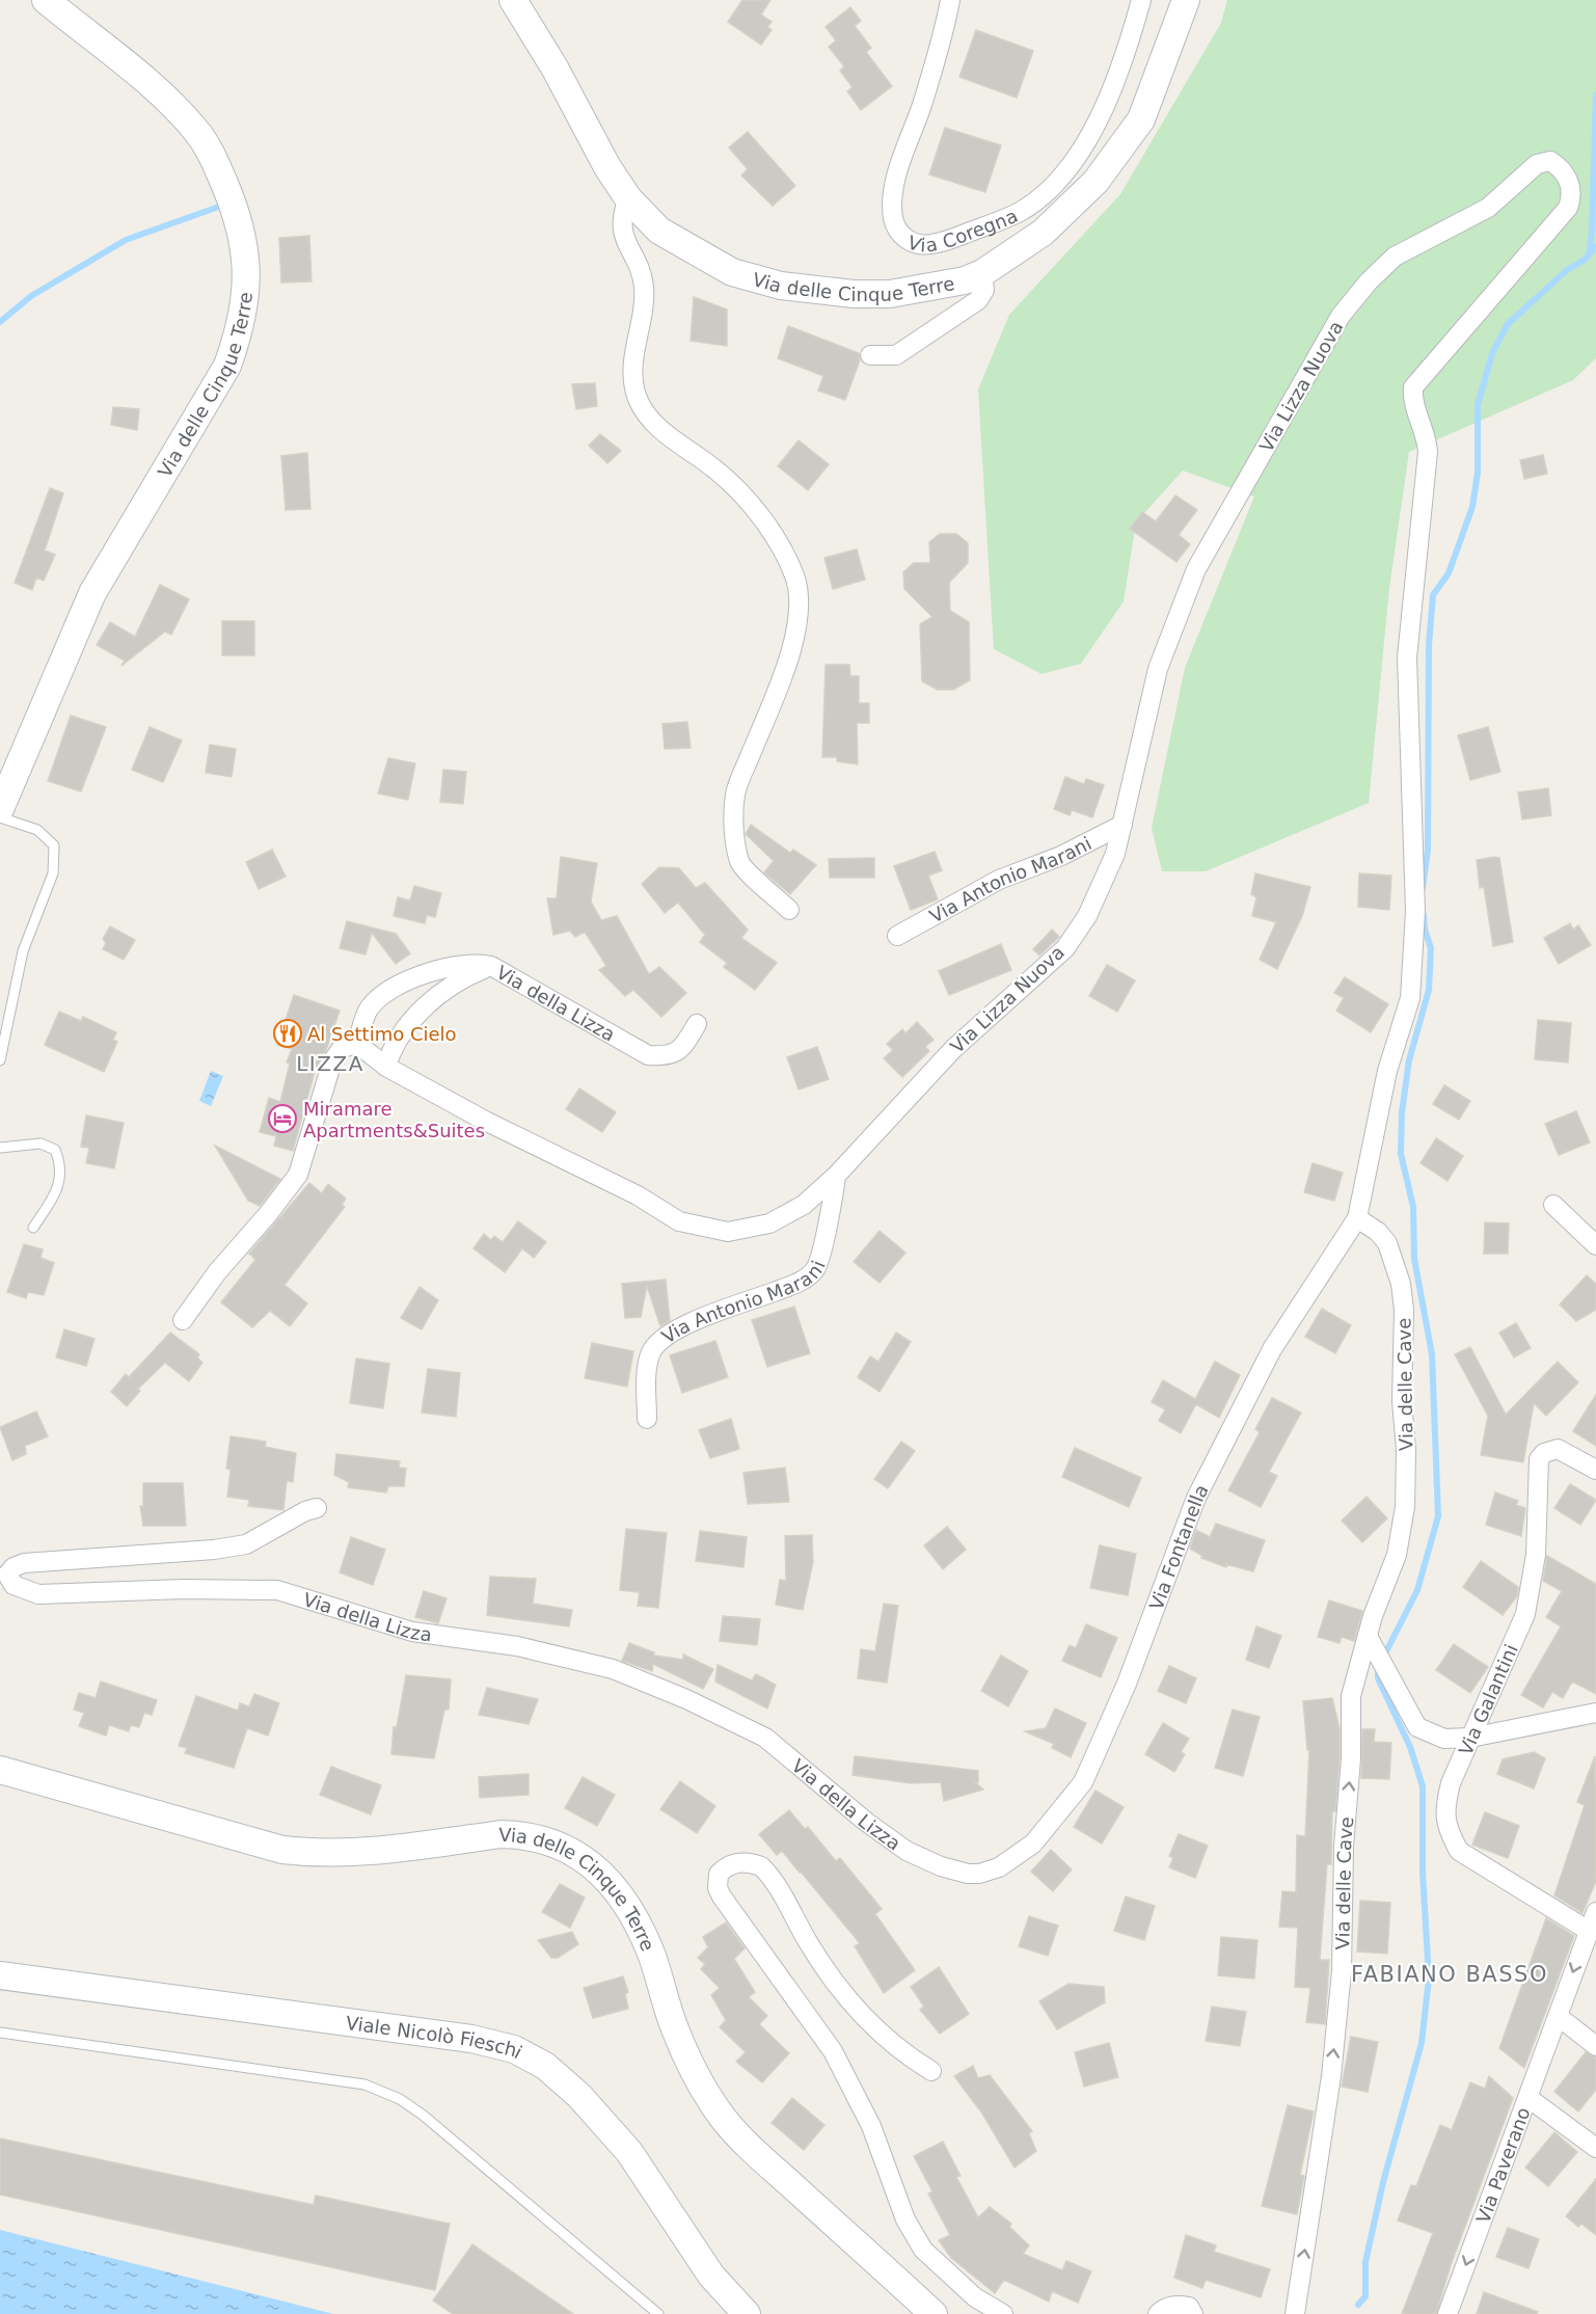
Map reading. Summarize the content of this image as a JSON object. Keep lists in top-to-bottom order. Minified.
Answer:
{"streets":{"main road":["Via delle Cinque Terre","Viale Nicolò Fieschi"],"street":["Via Coregna","Via Lizza Nuova","Via Antonio Marani","Via della Lizza","Via delle Cave","Via Fontanella","Via Galantini","Via Paverano"]},"crossings":[["Via Lizza Nuova","Via Antonio Marani"],["Via Lizza Nuova","Via della Lizza"],["Via Lizza Nuova","Via delle Cave"],["Via Lizza Nuova","Via Fontanella"],["Via della Lizza","Via Fontanella"],["Via delle Cave","Via Fontanella"],["Via Galantini","Via Paverano"]],"one_way":["Via delle Cave","Via Paverano"],"districts":["LIZZA","FABIANO BASSO"],"places":{"restaurant":["Al Settimo Cielo"],"hotel":["Miramare Apartments&Suites"]}}
